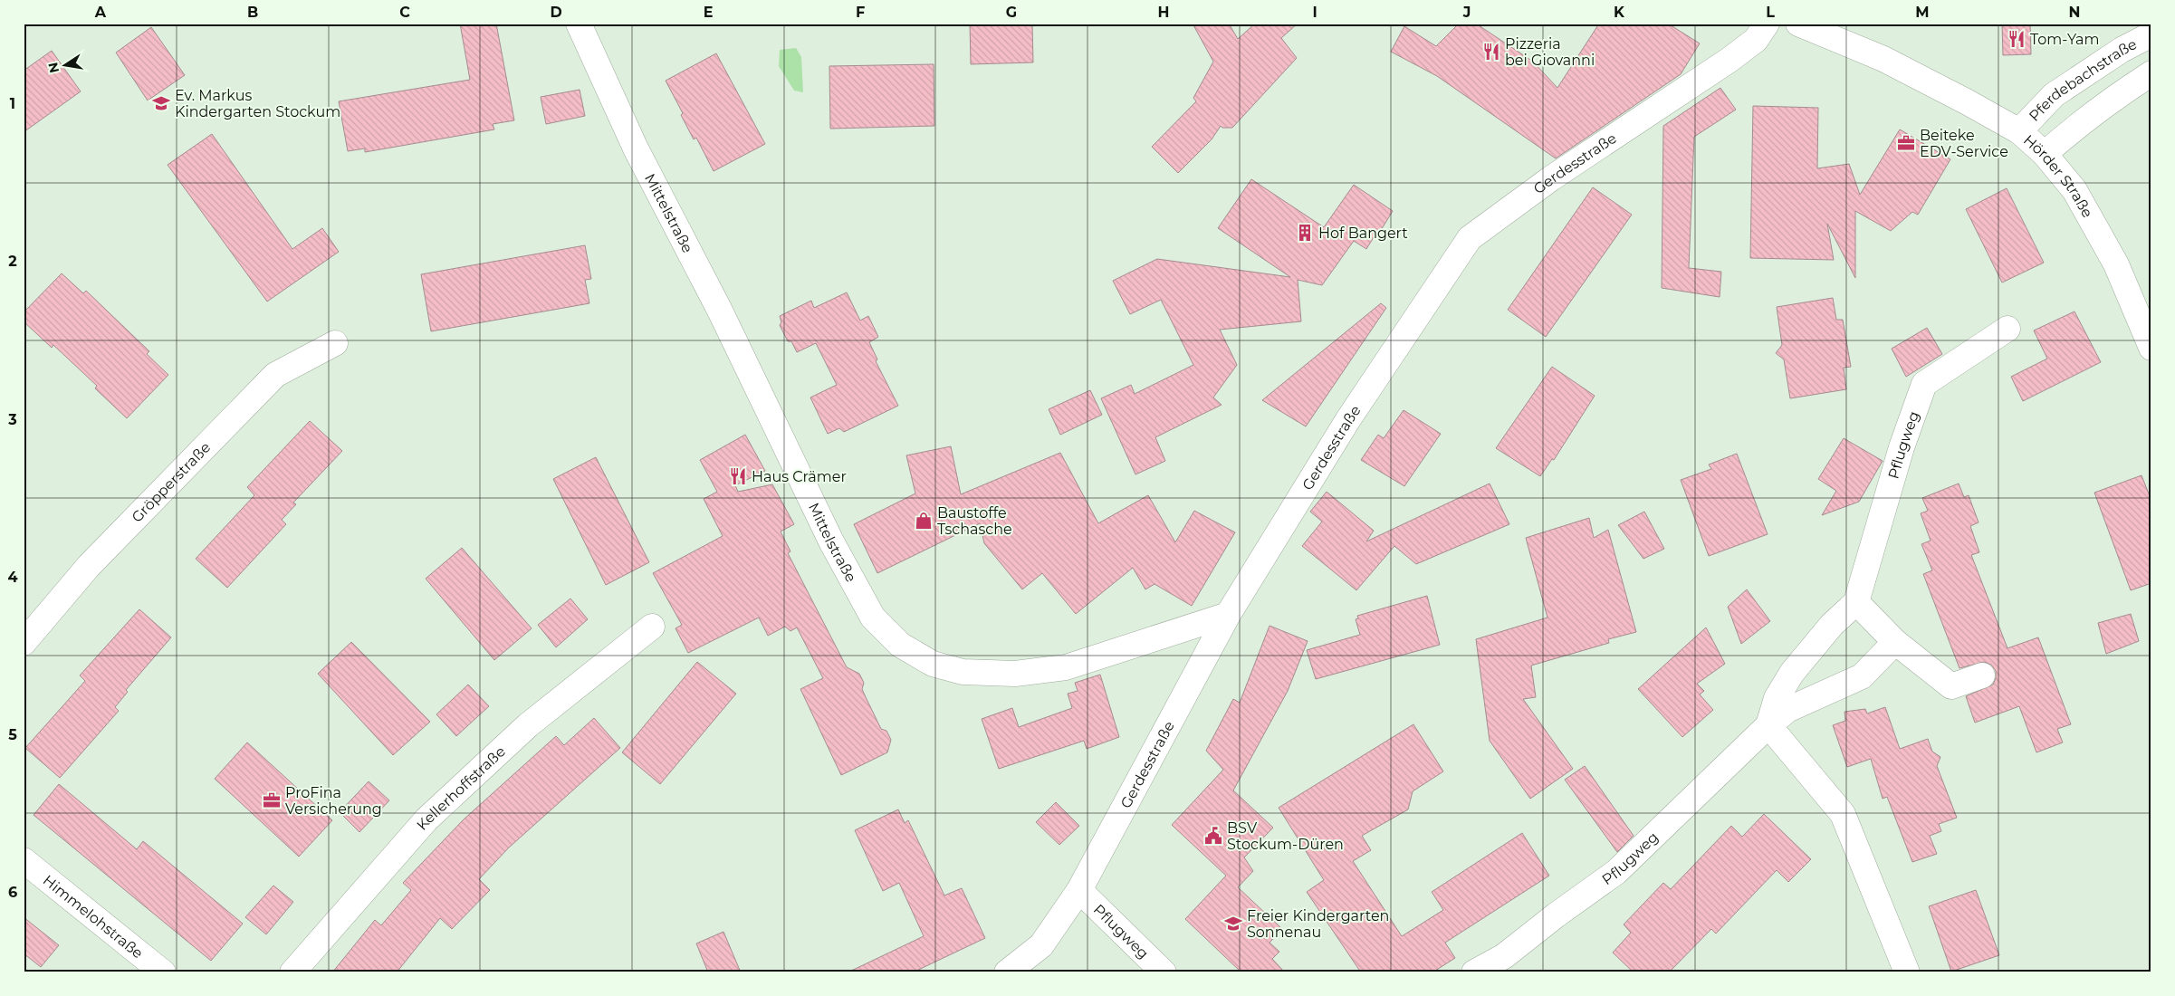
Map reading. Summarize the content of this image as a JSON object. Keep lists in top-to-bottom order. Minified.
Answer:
{"streets":{"street":["Pferdebachstraße","Gerdesstraße","Hörder Straße","Mittelstraße","Pflugweg","Gröpperstraße","Kellerhoffstraße","Himmelohstraße"]},"crossings":[["Pferdebachstraße","Hörder Straße"],["Gerdesstraße","Mittelstraße"],["Gerdesstraße","Pflugweg"]],"places":{"restaurant":["Tom-Yam","Pizzeria bei Giovanni","Haus Crämer"],"school or university":["Ev. Markus Kindergarten Stockum","Freier Kindergarten Sonnenau"],"office":["Beiteke EDV-Service","ProFina Versicherung"],"building":["Hof Bangert"],"shop":["Baustoffe Tschasche"],"public building":["BSV Stockum-Düren"]},"north":"left","grid":{"columns":["A","B","C","D","E","F","G","H","I","J","K","L","M","N"],"rows":["1","2","3","4","5","6"]}}
